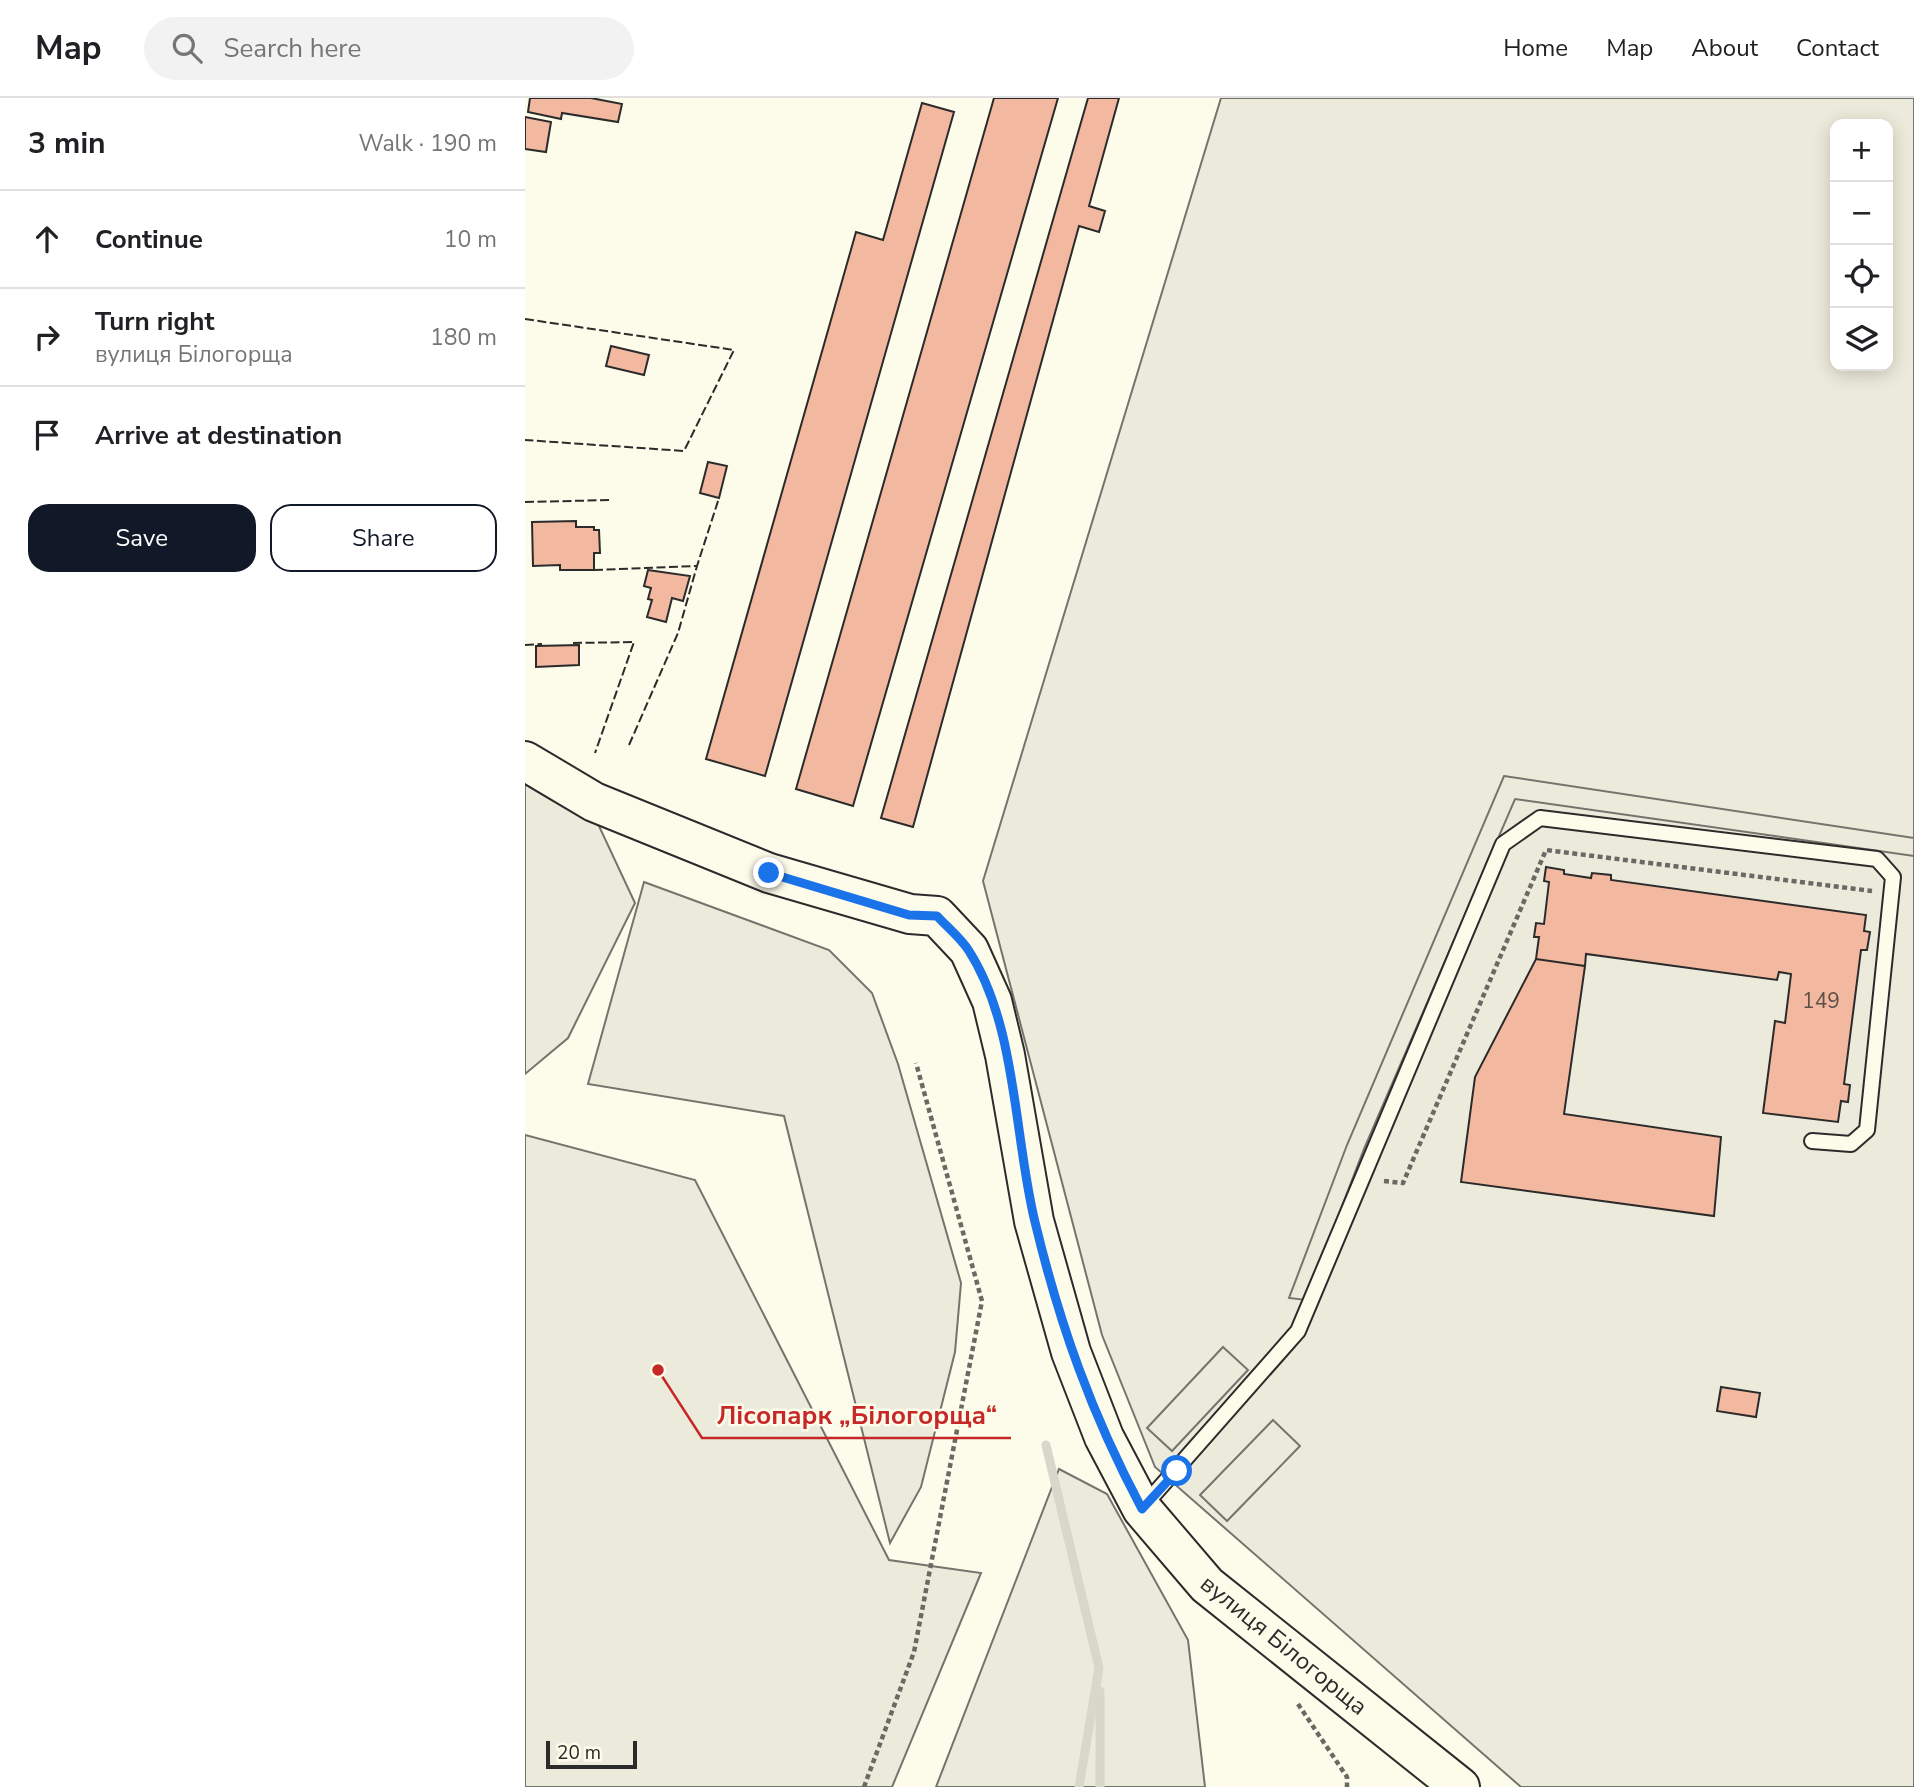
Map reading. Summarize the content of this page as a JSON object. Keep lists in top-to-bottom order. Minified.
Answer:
{"streets":{"street":["вулиця Білогорща"]},"places":["Лісопарк „Білогорща“"],"house_numbers":["149"],"scale_bar":"20 m","page":{"header":"Map","search":"Search here","nav":["Home","Map","About","Contact"],"heading":["3 min","Walk · 190 m"],"map_buttons":["+","−"],"list":[["Continue","10 m"],["Turn right","вулиця Білогорща","180 m"],"Arrive at destination"],"buttons":["Save","Share"],"scale":"20 m"}}
